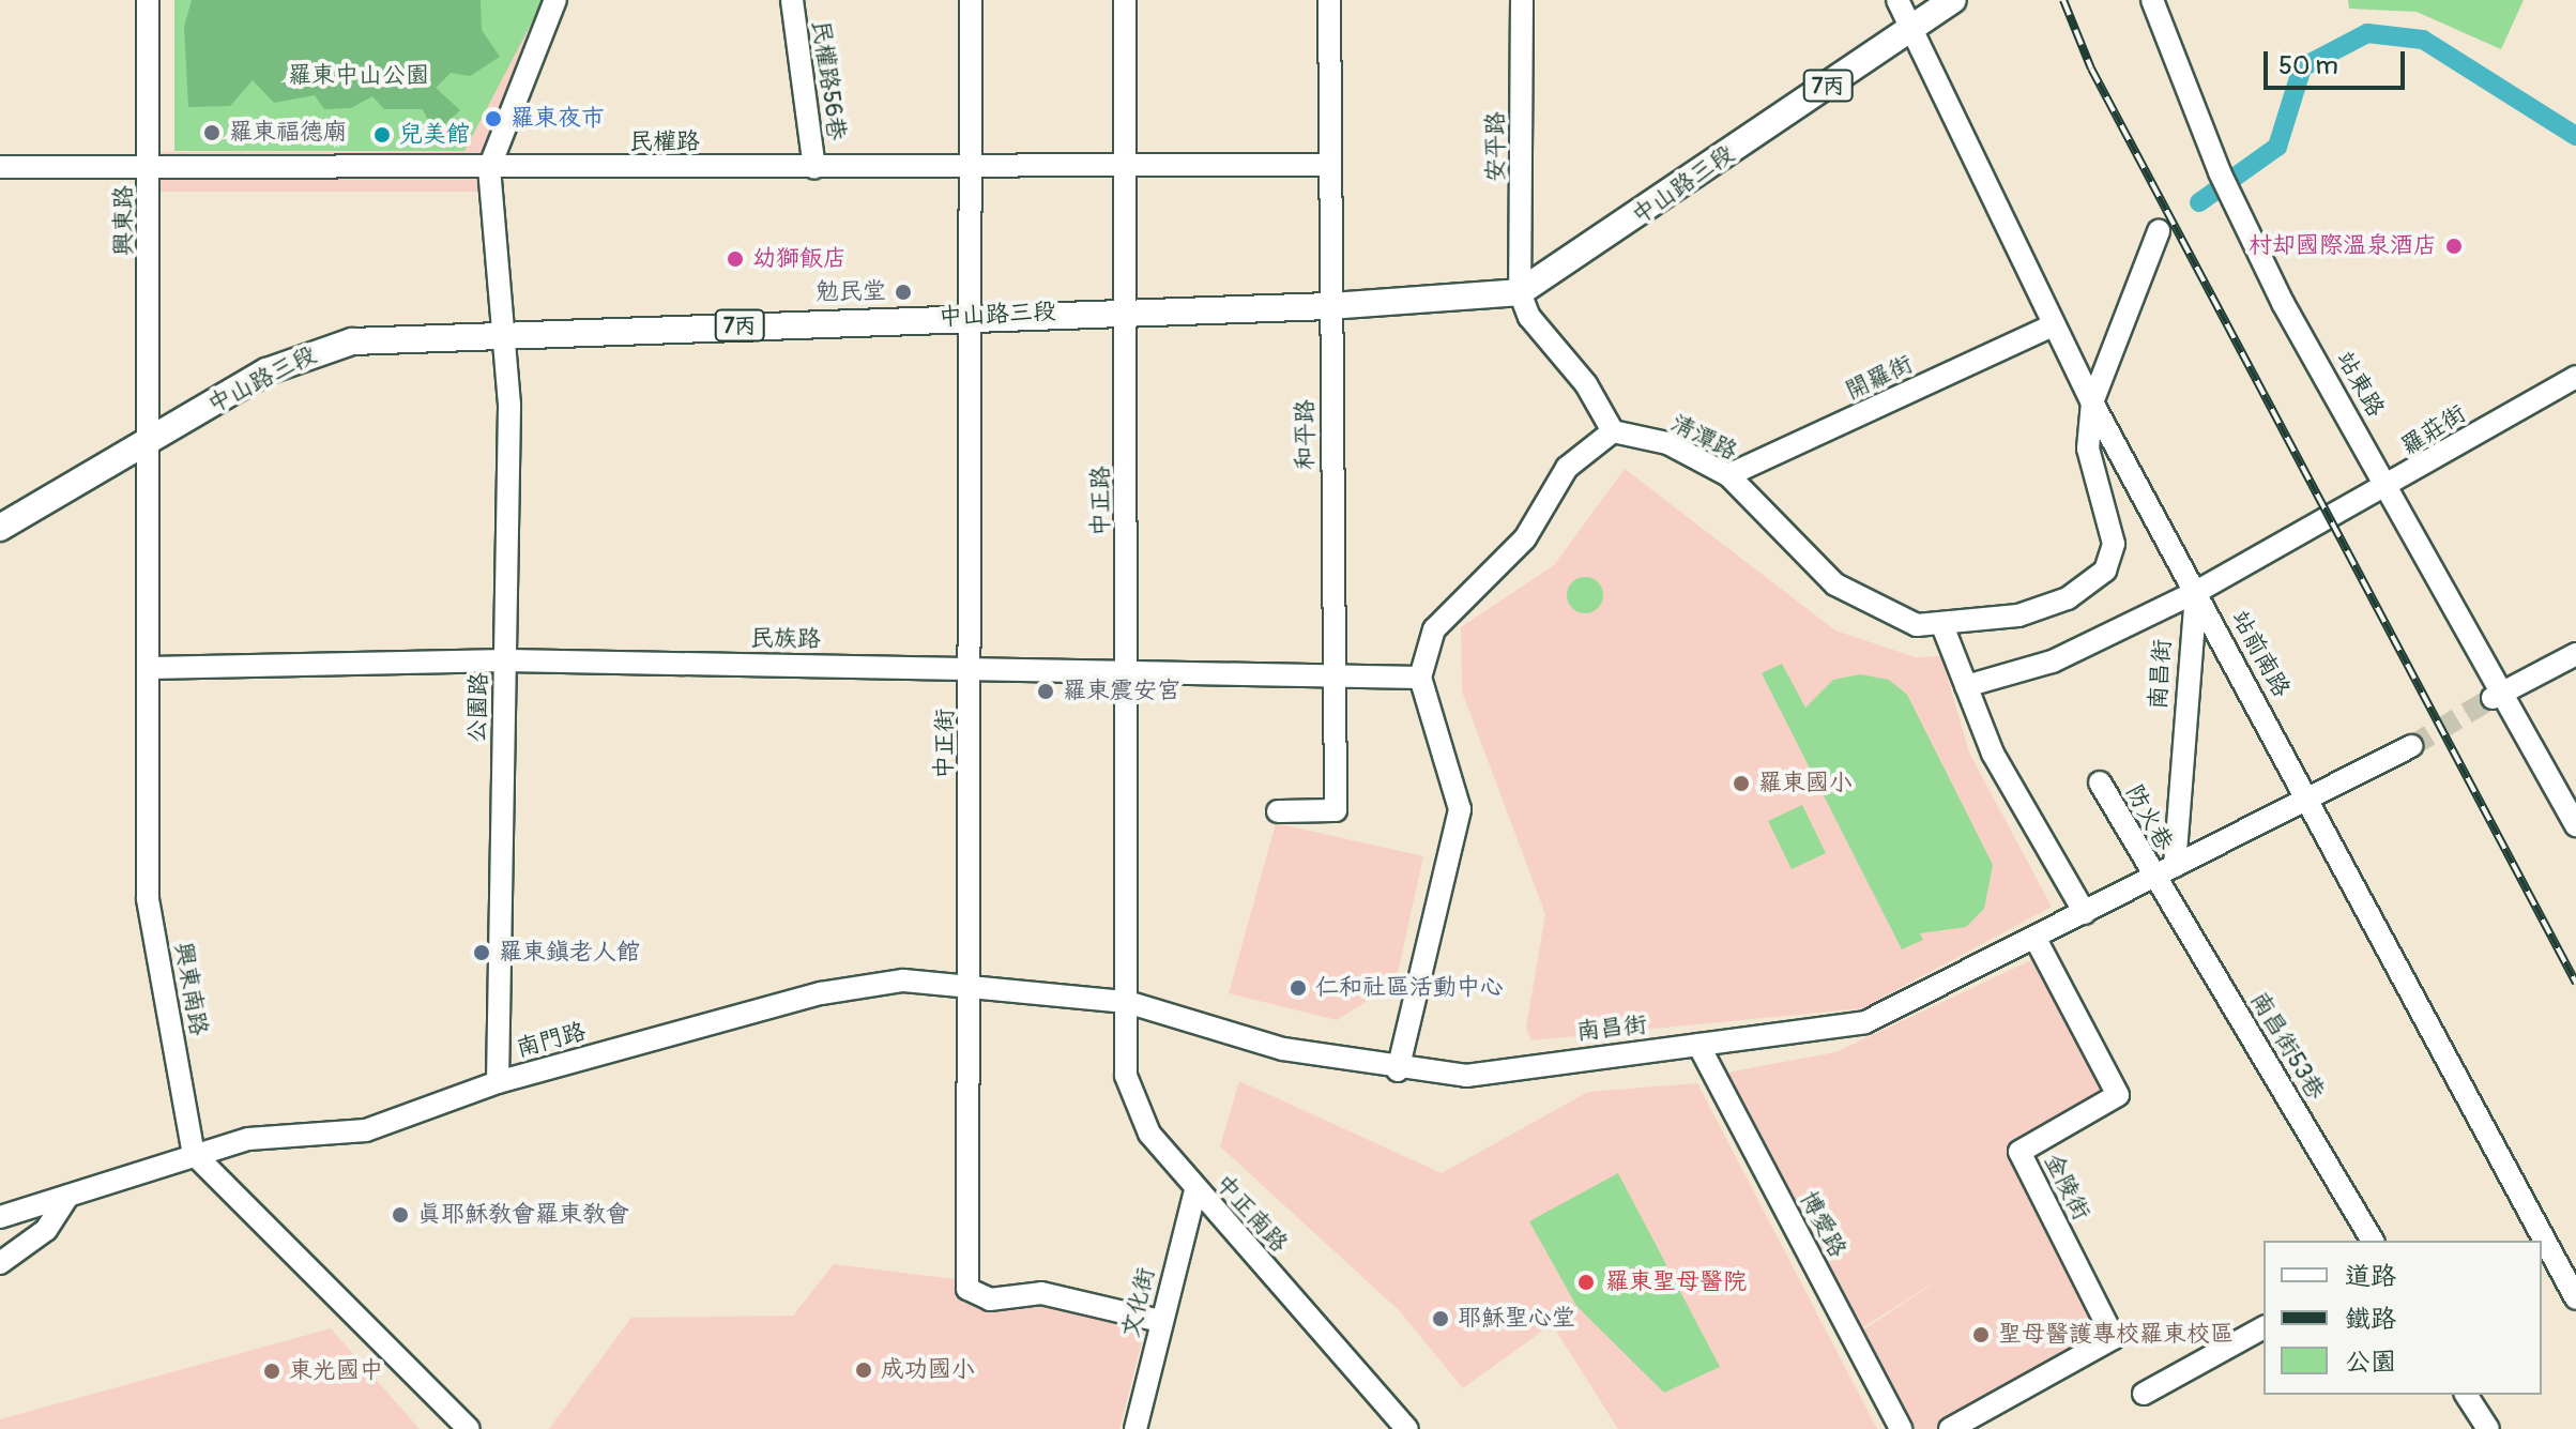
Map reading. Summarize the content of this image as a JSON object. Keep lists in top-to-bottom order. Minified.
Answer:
{"streets":{"main road":["7丙","中山路三段"],"street":["民權路56巷","民權路","安平路","興東路","開羅街","站東路","羅莊街","和平路","清潭路","中正路","民族路","站前南路","南昌街","公園路","中正街","防火巷","興東南路","南門路","南昌街53巷","金陵街","中正南路","博愛路","文化街"]},"crossings":[["民權路56巷","民權路"],["民權路","興東路"],["民權路","和平路"],["民權路","中正路"],["民權路","公園路"],["民權路","中正街"],["安平路","中山路三段"],["中山路三段","興東路"],["中山路三段","和平路"],["中山路三段","中正路"],["中山路三段","站前南路"],["中山路三段","公園路"],["中山路三段","中正街"],["中山路三段","興東南路"],["興東路","興東南路"],["開羅街","清潭路"],["開羅街","站前南路"],["站東路","羅莊街"],["羅莊街","南昌街"],["和平路","民族路"],["中正路","民族路"],["中正路","南昌街"],["中正路","南門路"],["中正路","中正南路"],["民族路","公園路"],["民族路","中正街"],["民族路","興東南路"],["站前南路","南昌街"],["南昌街","防火巷"],["南昌街","南門路"],["南昌街","南昌街53巷"],["南昌街","金陵街"],["南昌街","中正南路"],["南昌街","博愛路"],["公園路","南門路"],["中正街","南門路"],["中正街","文化街"],["防火巷","南昌街53巷"],["興東南路","南門路"],["南門路","中正南路"],["中正南路","文化街"]],"parks":["羅東中山公園"],"places":["羅東夜市","羅東福德廟","兒美館","村却國際溫泉酒店","幼獅飯店","勉民堂","羅東震安宮","羅東國小","羅東鎮老人館","仁和社區活動中心","真耶穌教會羅東教會","羅東聖母醫院","耶穌聖心堂","聖母醫護專校羅東校區","成功國小","東光國中"],"legend":["道路","鐵路","公園"],"scale_bar":"50 m"}
